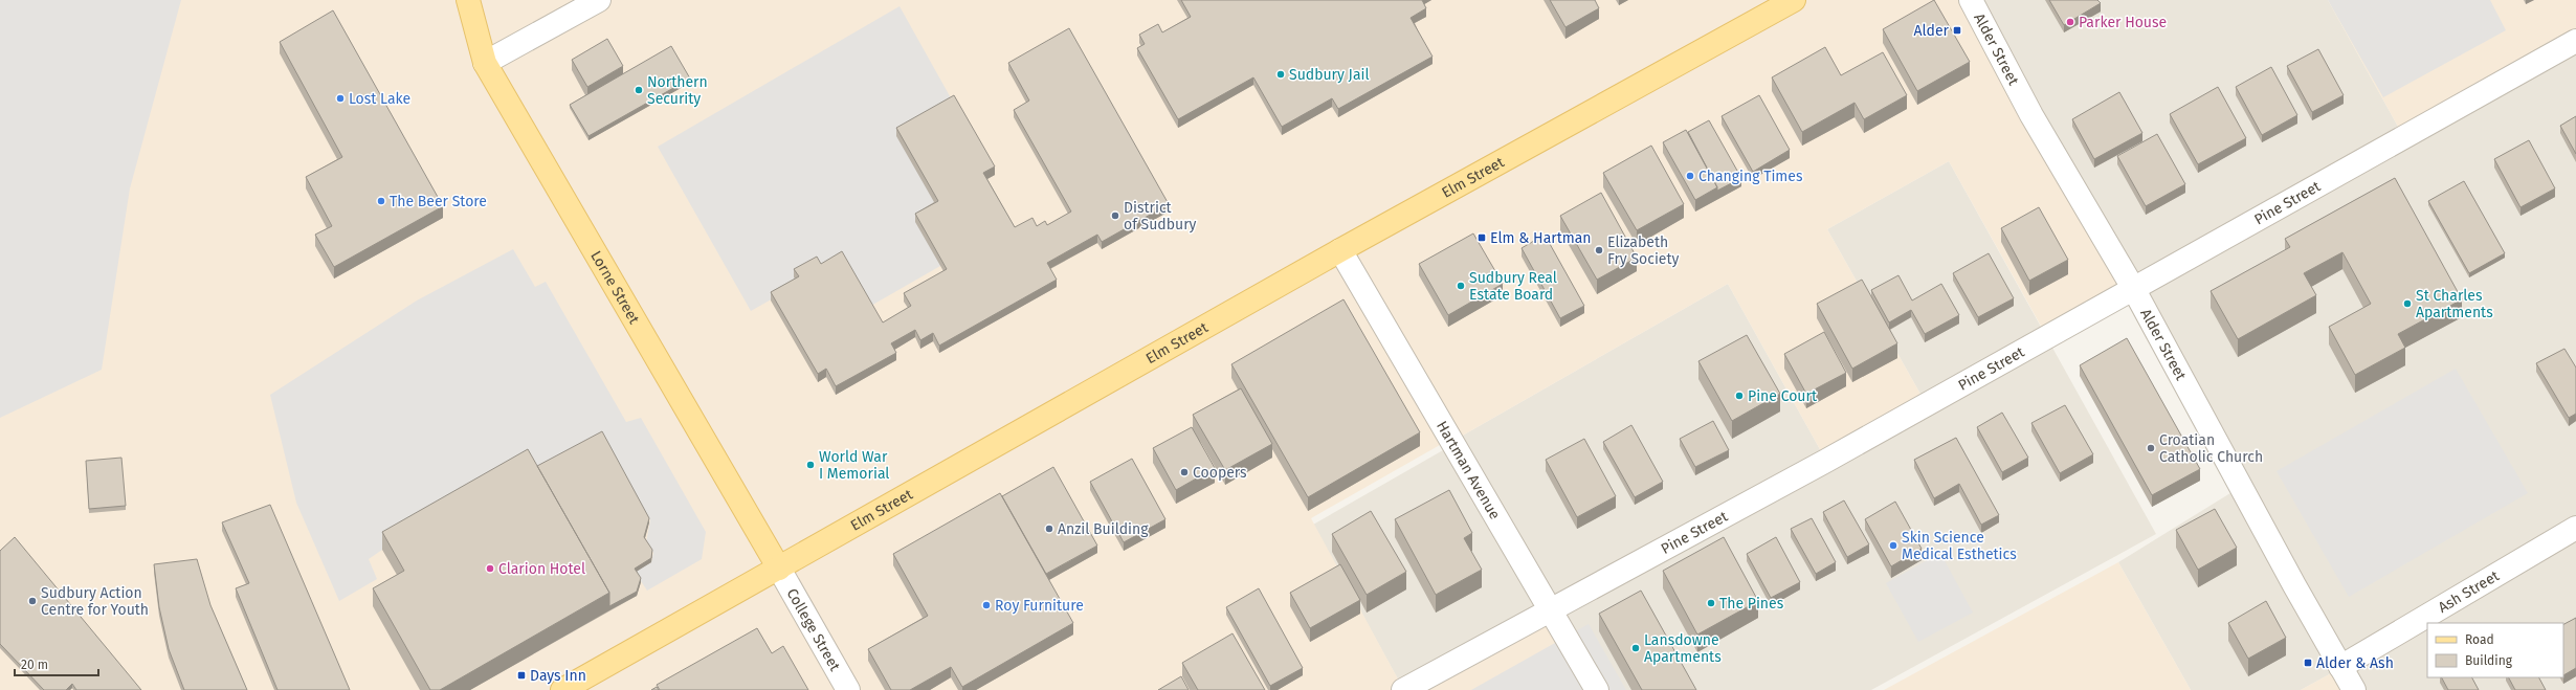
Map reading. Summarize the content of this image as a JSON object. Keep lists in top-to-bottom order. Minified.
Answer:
{"streets":{"main road":["Elm Street","Lorne Street"],"street":["Alder Street","Pine Street","Hartman Avenue","Ash Street","College Street"]},"crossings":[["Alder Street","Pine Street"],["Alder Street","Ash Street"],["Elm Street","Lorne Street"],["Elm Street","Hartman Avenue"],["Elm Street","College Street"],["Pine Street","Hartman Avenue"],["Lorne Street","College Street"]],"places":{"other":["Parker House","Sudbury Jail","Northern Security","Lost Lake","Changing Times","The Beer Store","District of Sudbury","Elizabeth Fry Society","Sudbury Real Estate Board","St Charles Apartments","Pine Court","Croatian Catholic Church","World War I Memorial","Coopers","Anzil Building","Skin Science Medical Esthetics","Clarion Hotel","Sudbury Action Centre for Youth","The Pines","Roy Furniture","Lansdowne Apartments"],"transit":["Alder","Elm & Hartman","Alder & Ash","Days Inn"]},"legend":["Road","Building"],"scale_bar":"20 m"}
